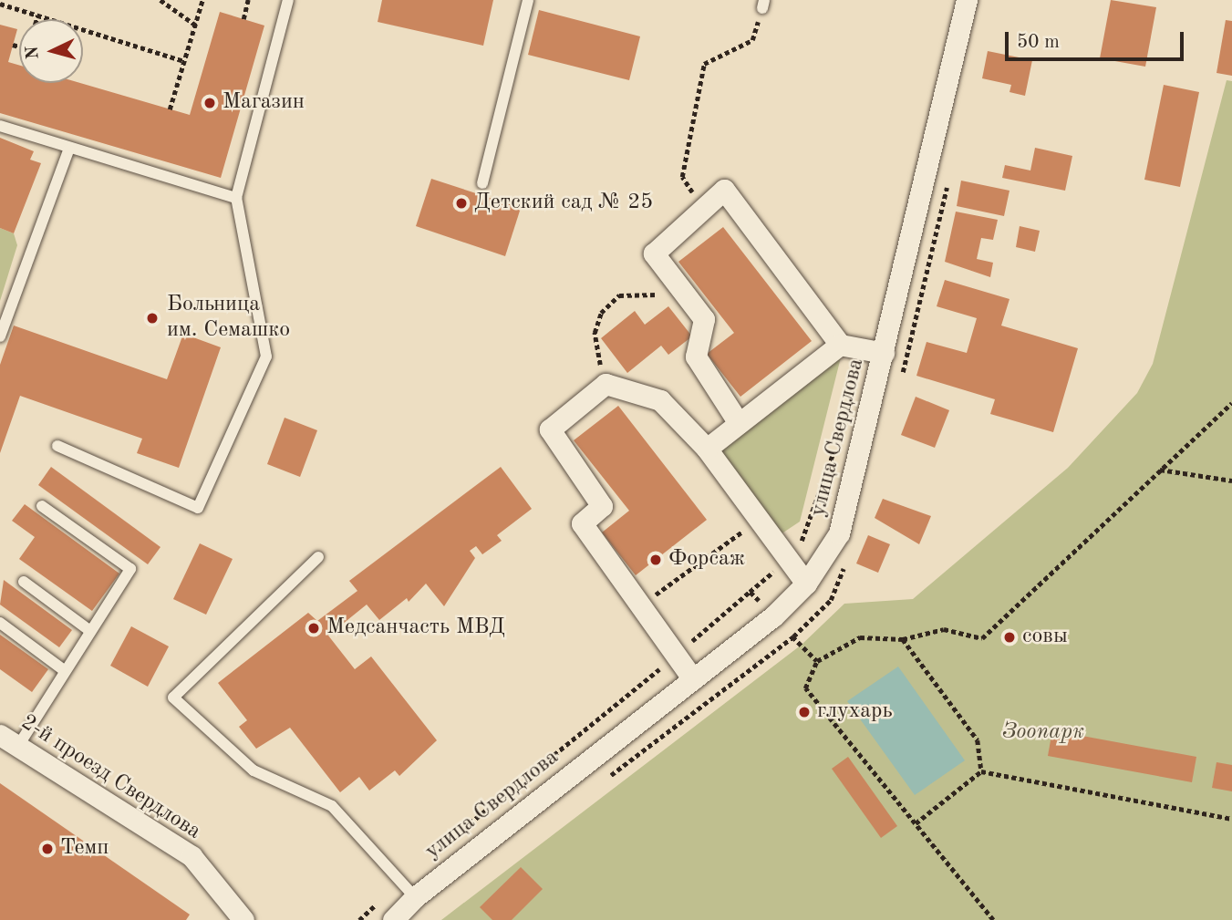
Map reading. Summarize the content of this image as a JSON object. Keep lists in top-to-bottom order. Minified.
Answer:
{"streets":{"street":["улица Свердлова","2-й проезд Свердлова"]},"parks":["Зоопарк"],"places":["Магазин","Детский сад № 25","Больница им. Семашко","Форсаж","Медсанчасть МВД","совы","глухарь","Темп"],"scale_bar":"50 m","north":"left"}
